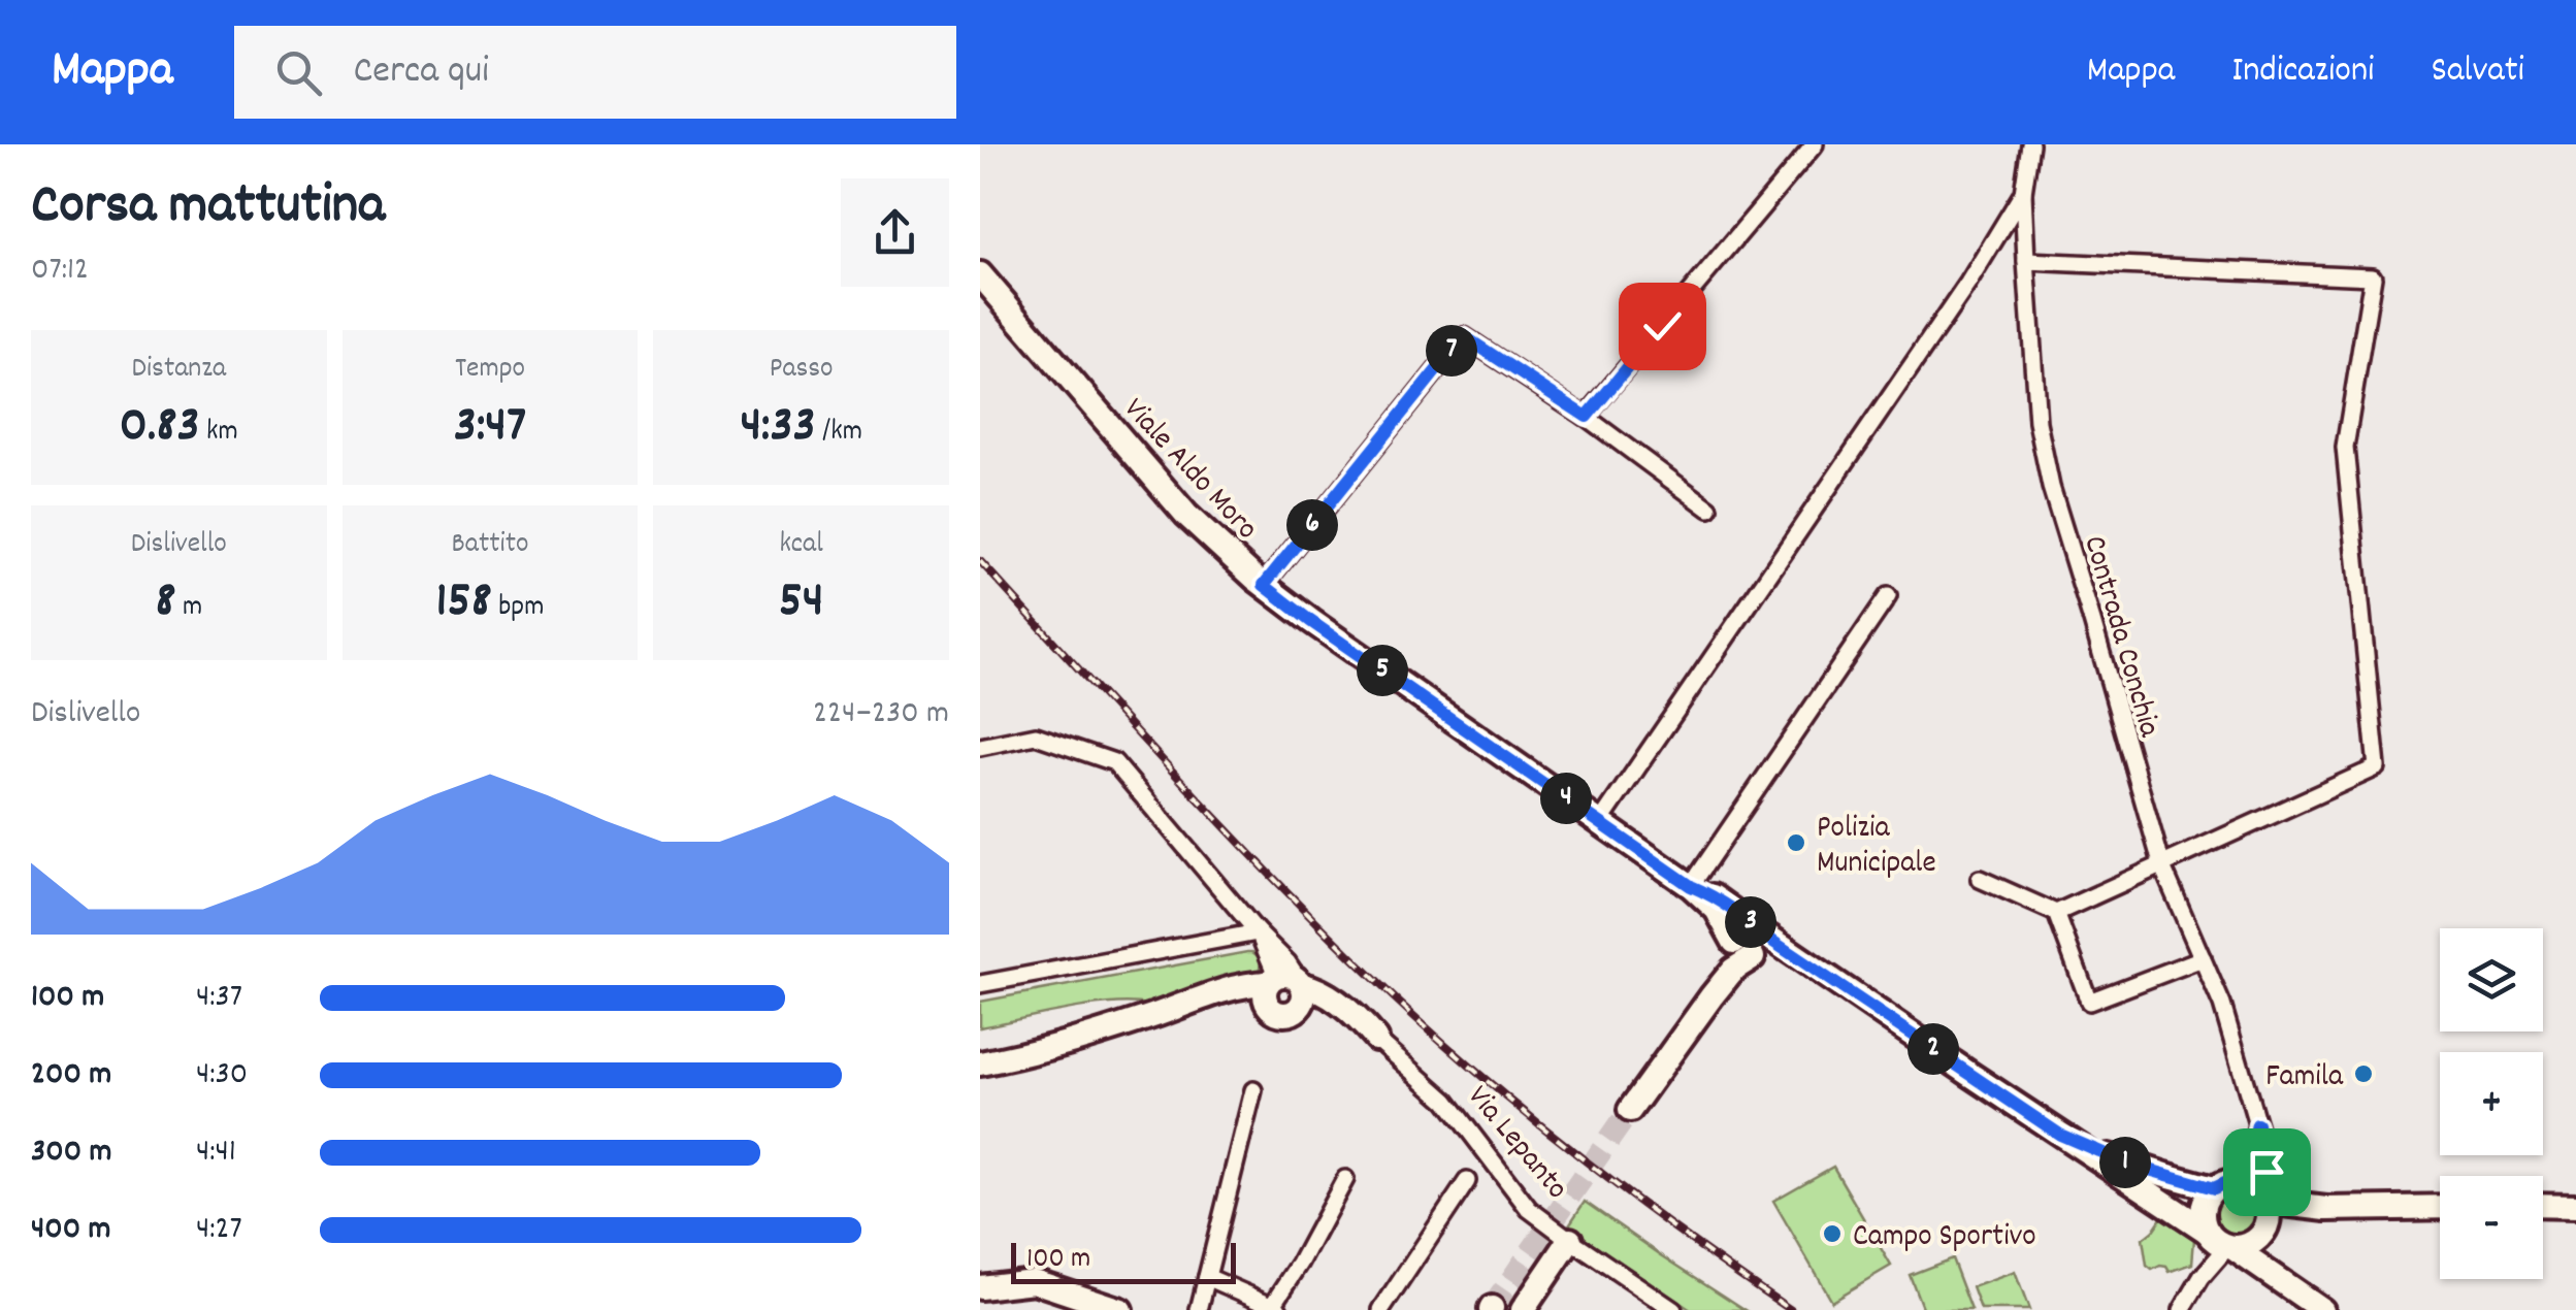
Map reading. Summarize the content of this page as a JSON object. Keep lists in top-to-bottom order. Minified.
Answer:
{"streets":{"main road":["Viale Aldo Moro"],"street":["Contrada Conchia","Via Lepanto"]},"crossings":[["Viale Aldo Moro","Contrada Conchia"]],"places":["Polizia Municipale","Famila","Campo Sportivo"],"scale_bar":"100 m","page":{"header":"Mappa","search":"Cerca qui","nav":["Mappa","Indicazioni","Salvati"],"heading":["Corsa mattutina","07:12"],"stats":[["Distanza","0.83 km"],["Tempo","3:47"],["Passo","4:33 /km"],["Dislivello","8 m"],["Battito","158 bpm"],["kcal","54"]],"pins":["7","6","5","4","3","2","1"],"chart":["Dislivello","224–230 m"],"map_buttons":["+","−"],"list":[{"name":"100 m","note":"4:37"},{"name":"200 m","note":"4:30"},{"name":"300 m","note":"4:41"},{"name":"400 m","note":"4:27"}],"scale":"100 m"}}
